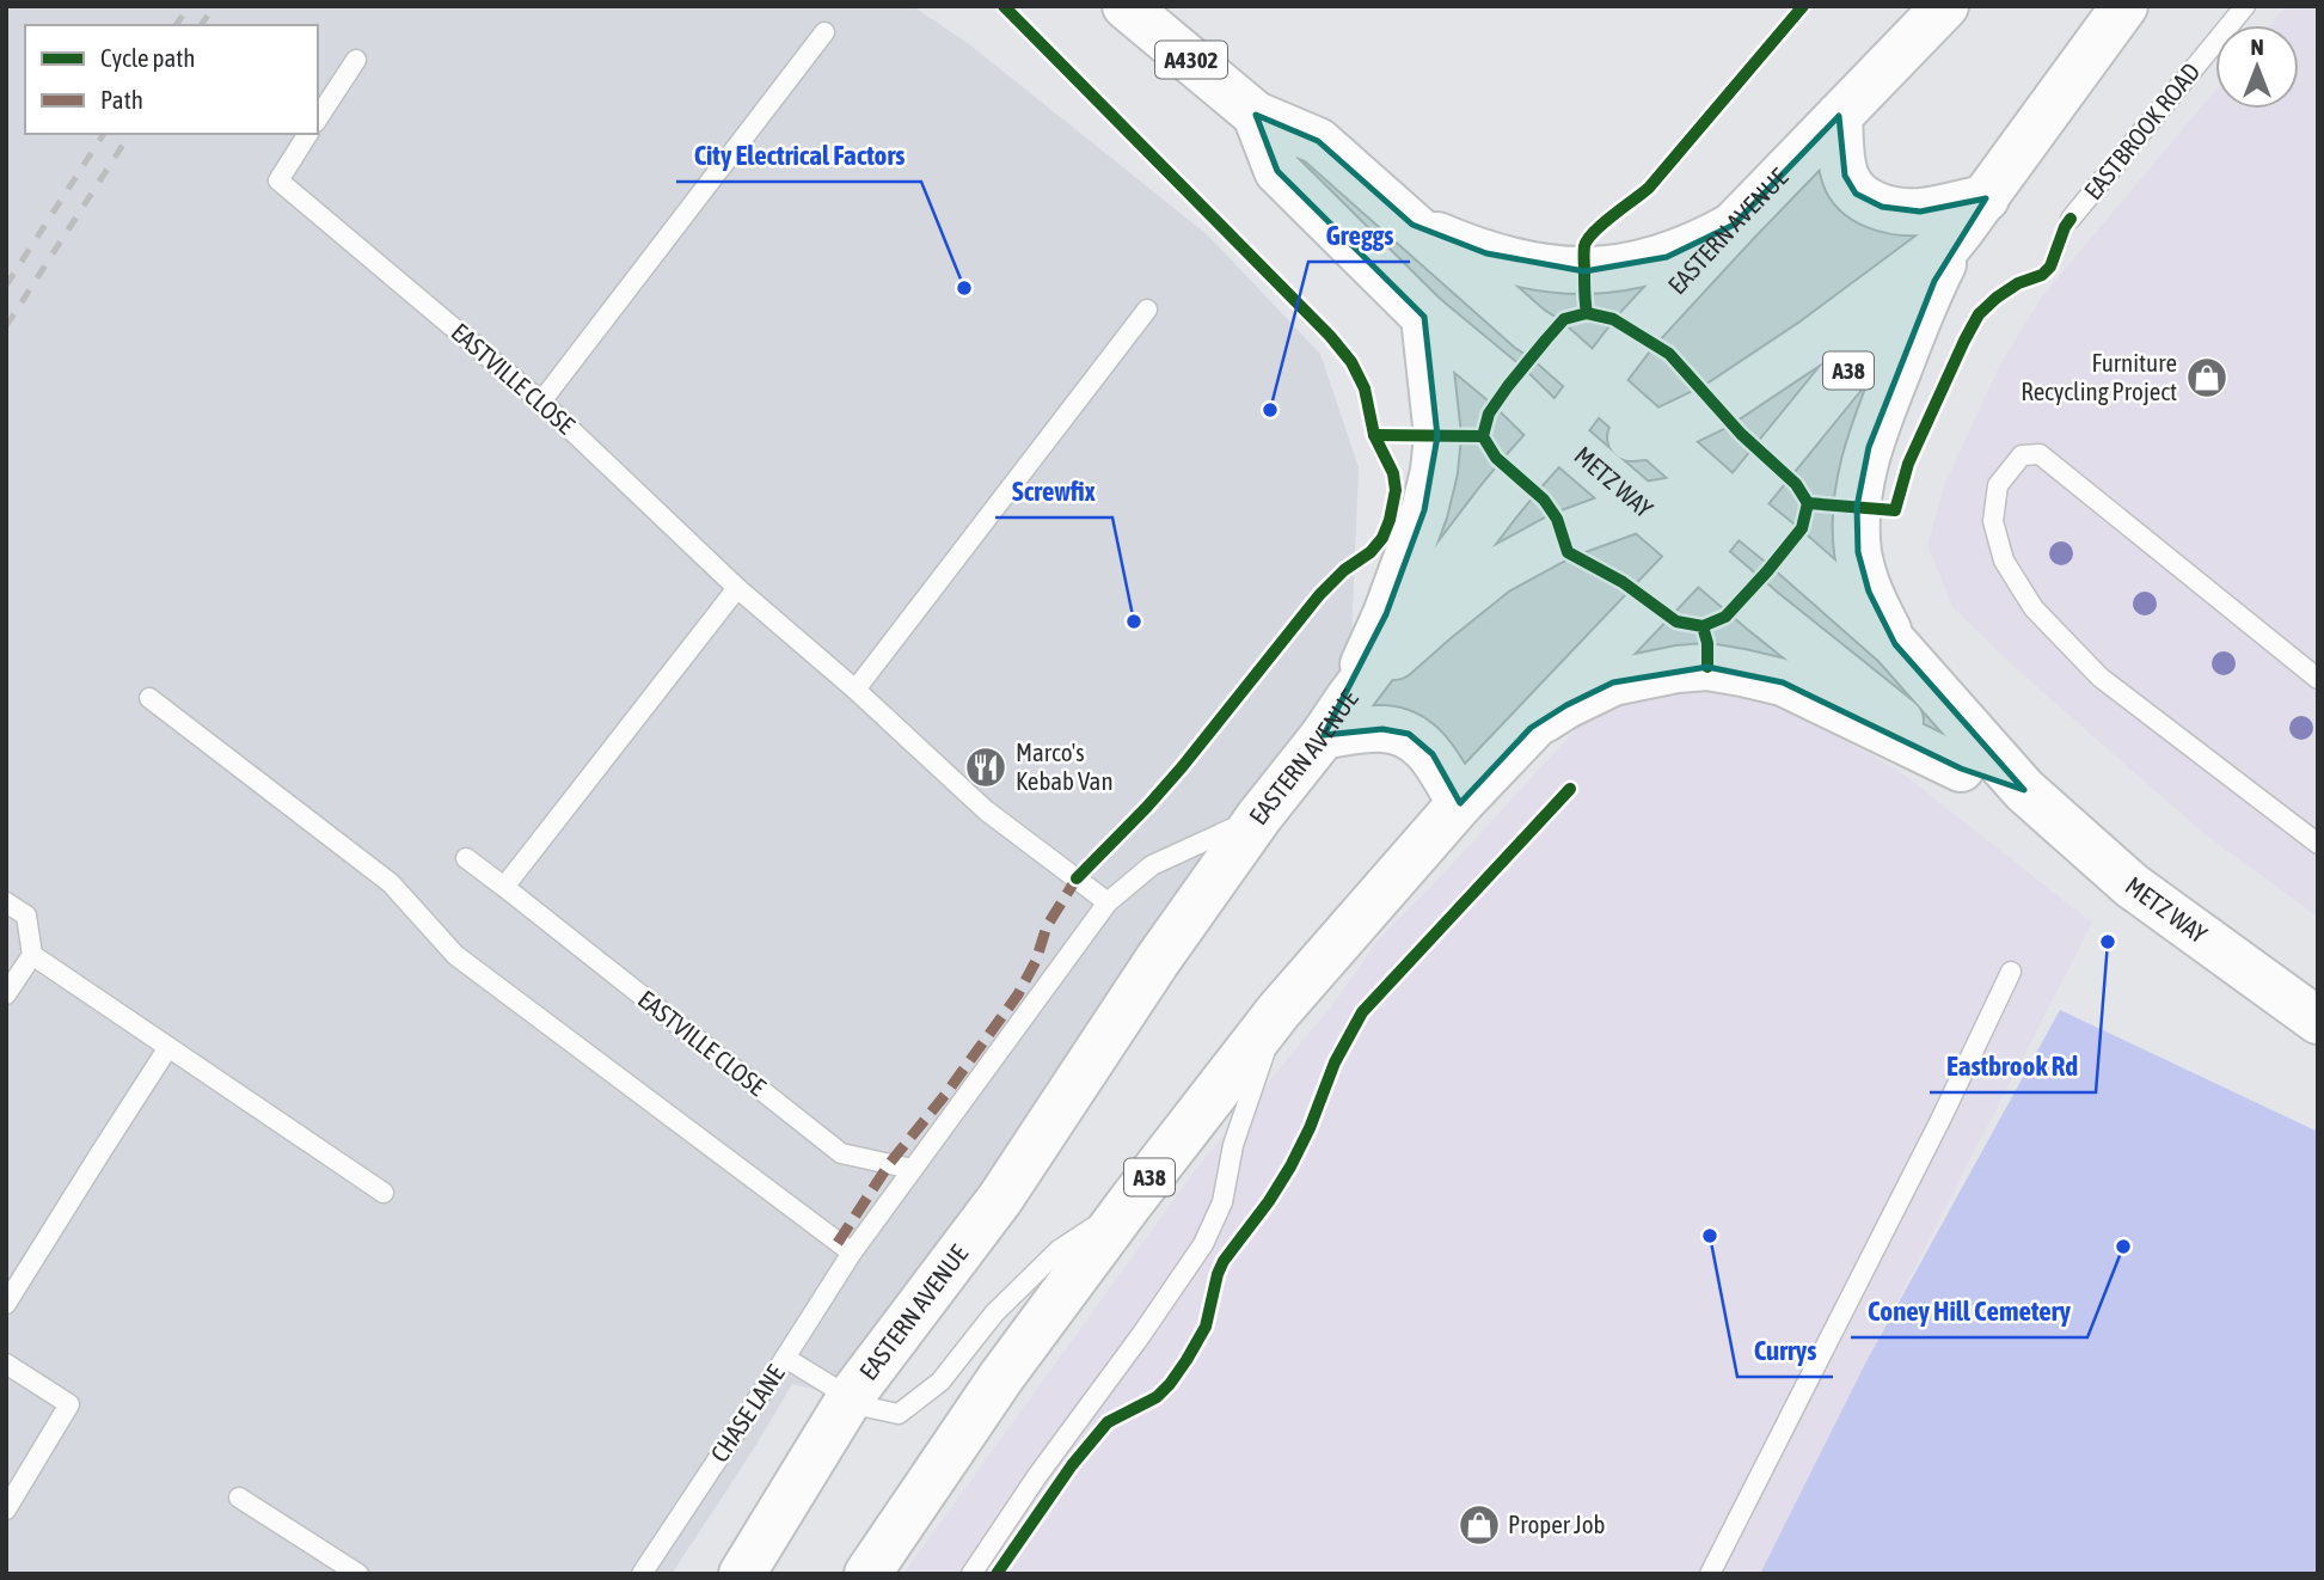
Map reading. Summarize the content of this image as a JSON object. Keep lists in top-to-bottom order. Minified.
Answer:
{"streets":{"main road":["A4302","EASTERN AVENUE","A38","METZ WAY"],"lane":["EASTBROOK ROAD","EASTVILLE CLOSE","CHASE LANE"]},"crossings":[["EASTERN AVENUE","METZ WAY"],["EASTERN AVENUE","CHASE LANE"],["A38","METZ WAY"],["EASTVILLE CLOSE","CHASE LANE"]],"places":{"other":["City Electrical Factors","Greggs","Screwfix","Eastbrook Rd","Currys","Coney Hill Cemetery"],"shop":["Furniture Recycling Project","Proper Job"],"restaurant":["Marco's Kebab Van"]},"legend":["Cycle path","Path"],"north":"top"}
